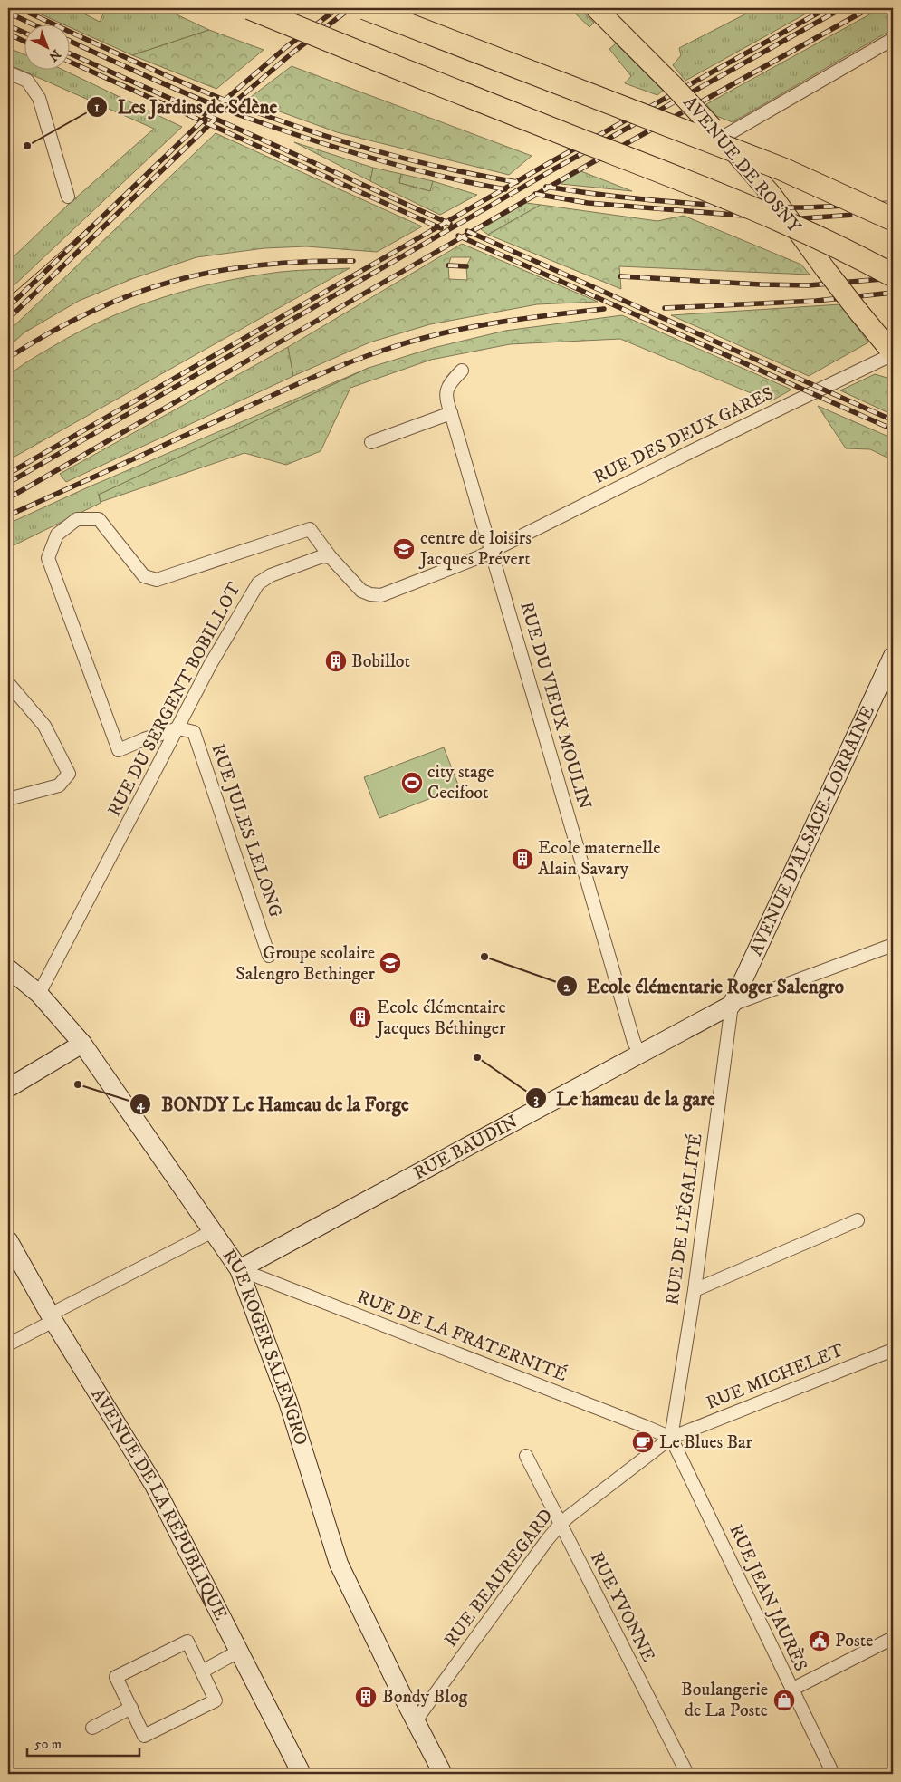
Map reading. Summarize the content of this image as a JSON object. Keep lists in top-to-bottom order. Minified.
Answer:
{"streets":{"main road":["AVENUE DE ROSNY"],"street":["RUE DES DEUX GARES","RUE DU SERGENT BOBILLOT","RUE DU VIEUX MOULIN","RUE JULES LELONG","AVENUE D'ALSACE-LORRAINE","RUE BAUDIN","RUE DE L'ÉGALITÉ","RUE DE LA FRATERNITÉ","RUE ROGER SALENGRO","RUE MICHELET","AVENUE DE LA RÉPUBLIQUE","RUE BEAUREGARD","RUE JEAN JAURÈS","RUE YVONNE"]},"crossings":[["AVENUE DE ROSNY","RUE DES DEUX GARES"],["RUE DES DEUX GARES","RUE DU VIEUX MOULIN"],["RUE DU SERGENT BOBILLOT","RUE JULES LELONG"],["RUE DU SERGENT BOBILLOT","RUE ROGER SALENGRO"],["RUE DU VIEUX MOULIN","RUE BAUDIN"],["AVENUE D'ALSACE-LORRAINE","RUE BAUDIN"],["AVENUE D'ALSACE-LORRAINE","RUE DE L'ÉGALITÉ"],["RUE BAUDIN","RUE DE L'ÉGALITÉ"],["RUE BAUDIN","RUE DE LA FRATERNITÉ"],["RUE BAUDIN","RUE ROGER SALENGRO"],["RUE DE L'ÉGALITÉ","RUE DE LA FRATERNITÉ"],["RUE DE L'ÉGALITÉ","RUE MICHELET"],["RUE DE L'ÉGALITÉ","RUE BEAUREGARD"],["RUE DE L'ÉGALITÉ","RUE JEAN JAURÈS"],["RUE DE LA FRATERNITÉ","RUE ROGER SALENGRO"],["RUE DE LA FRATERNITÉ","RUE MICHELET"],["RUE DE LA FRATERNITÉ","RUE BEAUREGARD"],["RUE DE LA FRATERNITÉ","RUE JEAN JAURÈS"],["RUE ROGER SALENGRO","RUE BEAUREGARD"],["RUE MICHELET","RUE BEAUREGARD"],["RUE MICHELET","RUE JEAN JAURÈS"],["RUE BEAUREGARD","RUE JEAN JAURÈS"],["RUE BEAUREGARD","RUE YVONNE"]],"places":{"other":["Les Jardins de Sélène","Ecole élémentarie Roger Salengro","Le hameau de la gare","BONDY Le Hameau de la Forge"],"school or university":["centre de loisirs Jacques Prévert","Groupe scolaire Salengro Bethinger"],"building":["Bobillot","Ecole maternelle Alain Savary","Ecole élémentaire Jacques Béthinger","Bondy Blog"],"sports":["city stage Cecifoot"],"cafe":["Le Blues Bar"],"public building":["Poste"],"shop":["Boulangerie de La Poste"]},"scale_bar":"50 m","north":"bottom right"}
